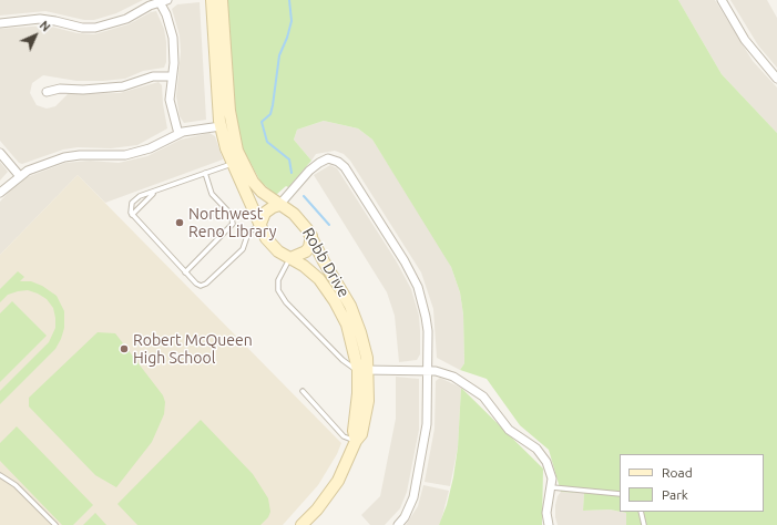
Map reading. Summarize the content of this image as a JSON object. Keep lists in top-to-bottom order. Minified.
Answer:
{"streets":{"street":["Robb Drive"]},"places":["Northwest Reno Library","Robert McQueen High School"],"legend":["Road","Park"],"north":"top right"}
